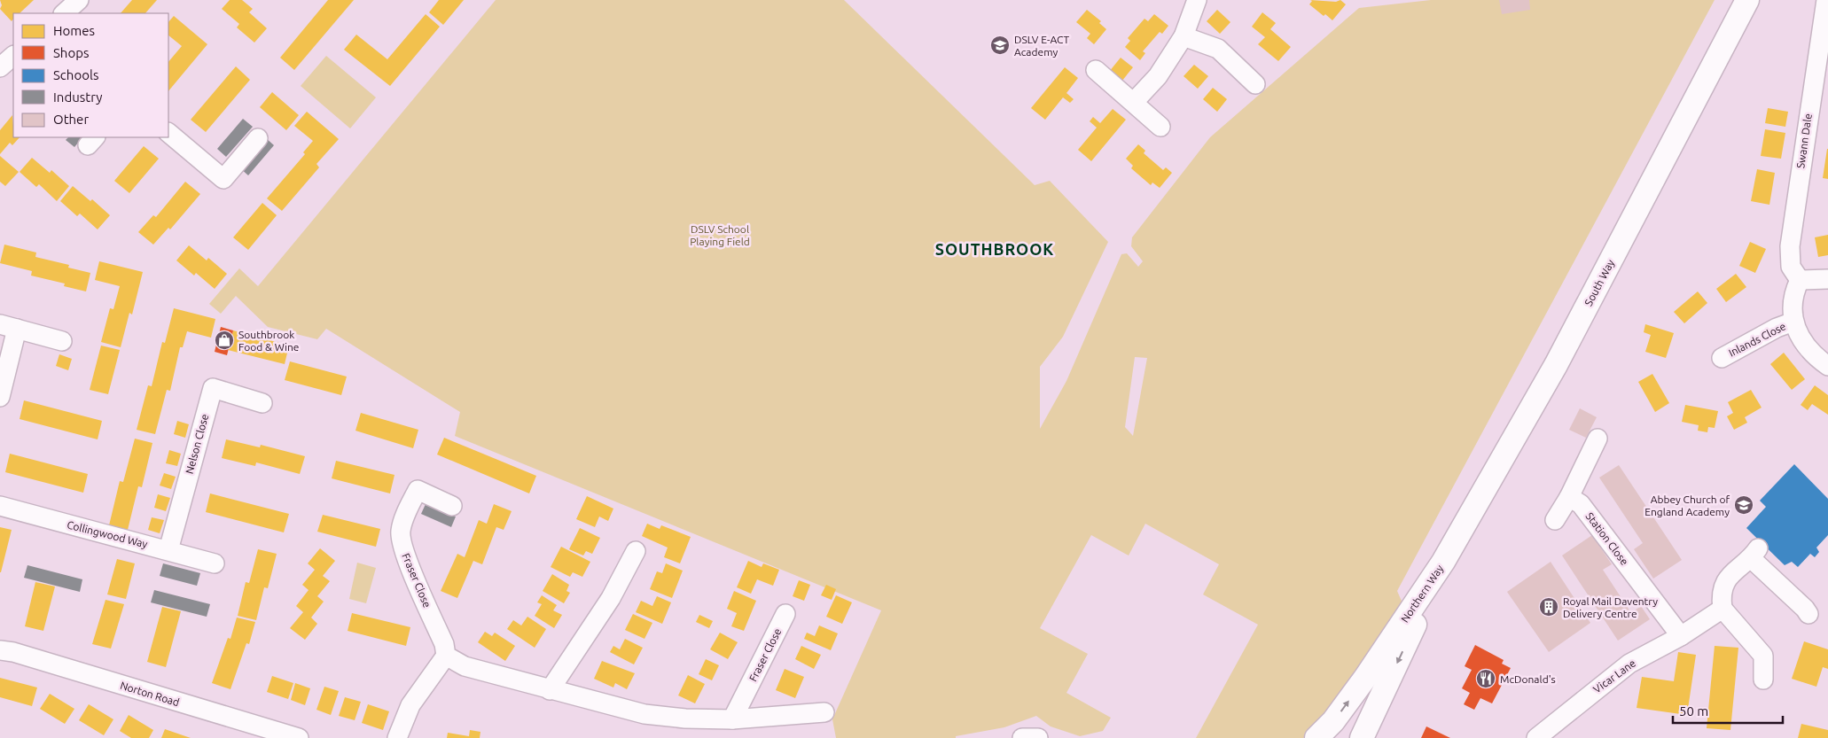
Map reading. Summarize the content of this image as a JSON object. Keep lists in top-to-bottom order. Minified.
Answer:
{"streets":{"main road":["South Way","Northern Way"],"street":["Swann Dale","Inlands Close","Nelson Close","Collingwood Way","Station Close","Fraser Close","Vicar Lane","Norton Road"]},"crossings":[["South Way","Northern Way"],["Nelson Close","Collingwood Way"],["Station Close","Vicar Lane"]],"districts":["SOUTHBROOK"],"parks":["DSLV School Playing Field"],"places":{"school or university":["DSLV E-ACT Academy","Abbey Church of England Academy"],"shop":["Southbrook Food & Wine"],"building":["Royal Mail Daventry Delivery Centre"],"restaurant":["McDonald's"]},"legend":["Homes","Shops","Schools","Industry","Other"],"scale_bar":"50 m"}
